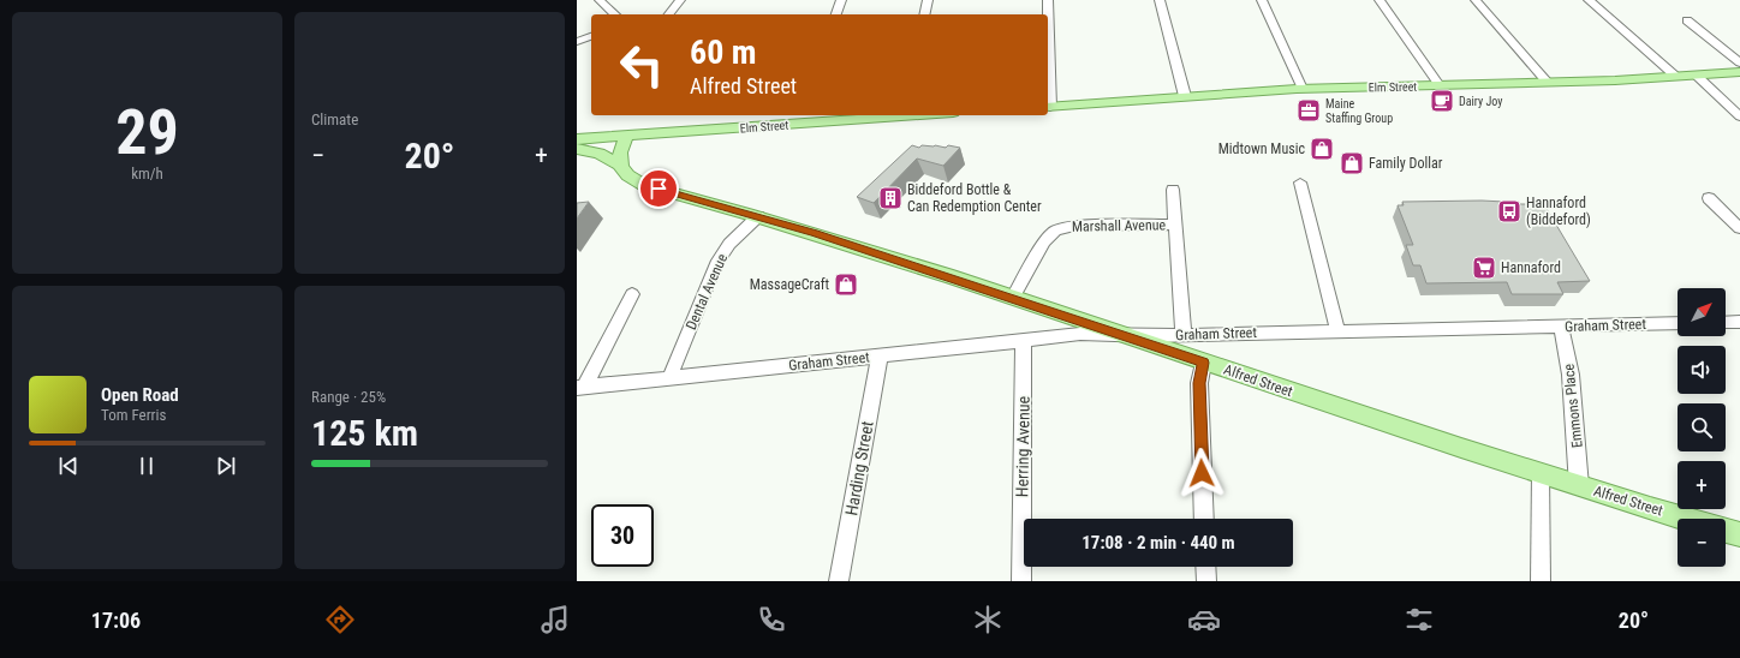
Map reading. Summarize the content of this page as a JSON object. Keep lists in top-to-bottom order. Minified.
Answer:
{"streets":{"main road":["Elm Street","Alfred Street"],"street":["Marshall Avenue","Dental Avenue","Graham Street","Emmons Place","Herring Avenue","Harding Street"]},"crossings":[["Marshall Avenue","Graham Street"],["Marshall Avenue","Alfred Street"],["Dental Avenue","Graham Street"],["Dental Avenue","Alfred Street"],["Graham Street","Alfred Street"],["Graham Street","Emmons Place"],["Graham Street","Herring Avenue"],["Graham Street","Harding Street"],["Alfred Street","Emmons Place"]],"places":{"cafe":["Dairy Joy"],"office":["Maine Staffing Group"],"shop":["Midtown Music","Family Dollar","MassageCraft"],"building":["Biddeford Bottle & Can Redemption Center"],"bus stop":["Hannaford (Biddeford)"],"supermarket":["Hannaford"]},"north":"top right","page":{"tile":[["29","km/h"],"Climate",["Range · 25%","125 km"]],"turn":["60 m","Alfred Street"],"heat":["−","20°","+"],"map_buttons":["+","−"],"song":["Open Road","Tom Ferris"],"limit":"30","trip":"17:08 · 2 min · 440 m","tabs":["17:06","20°"]}}
